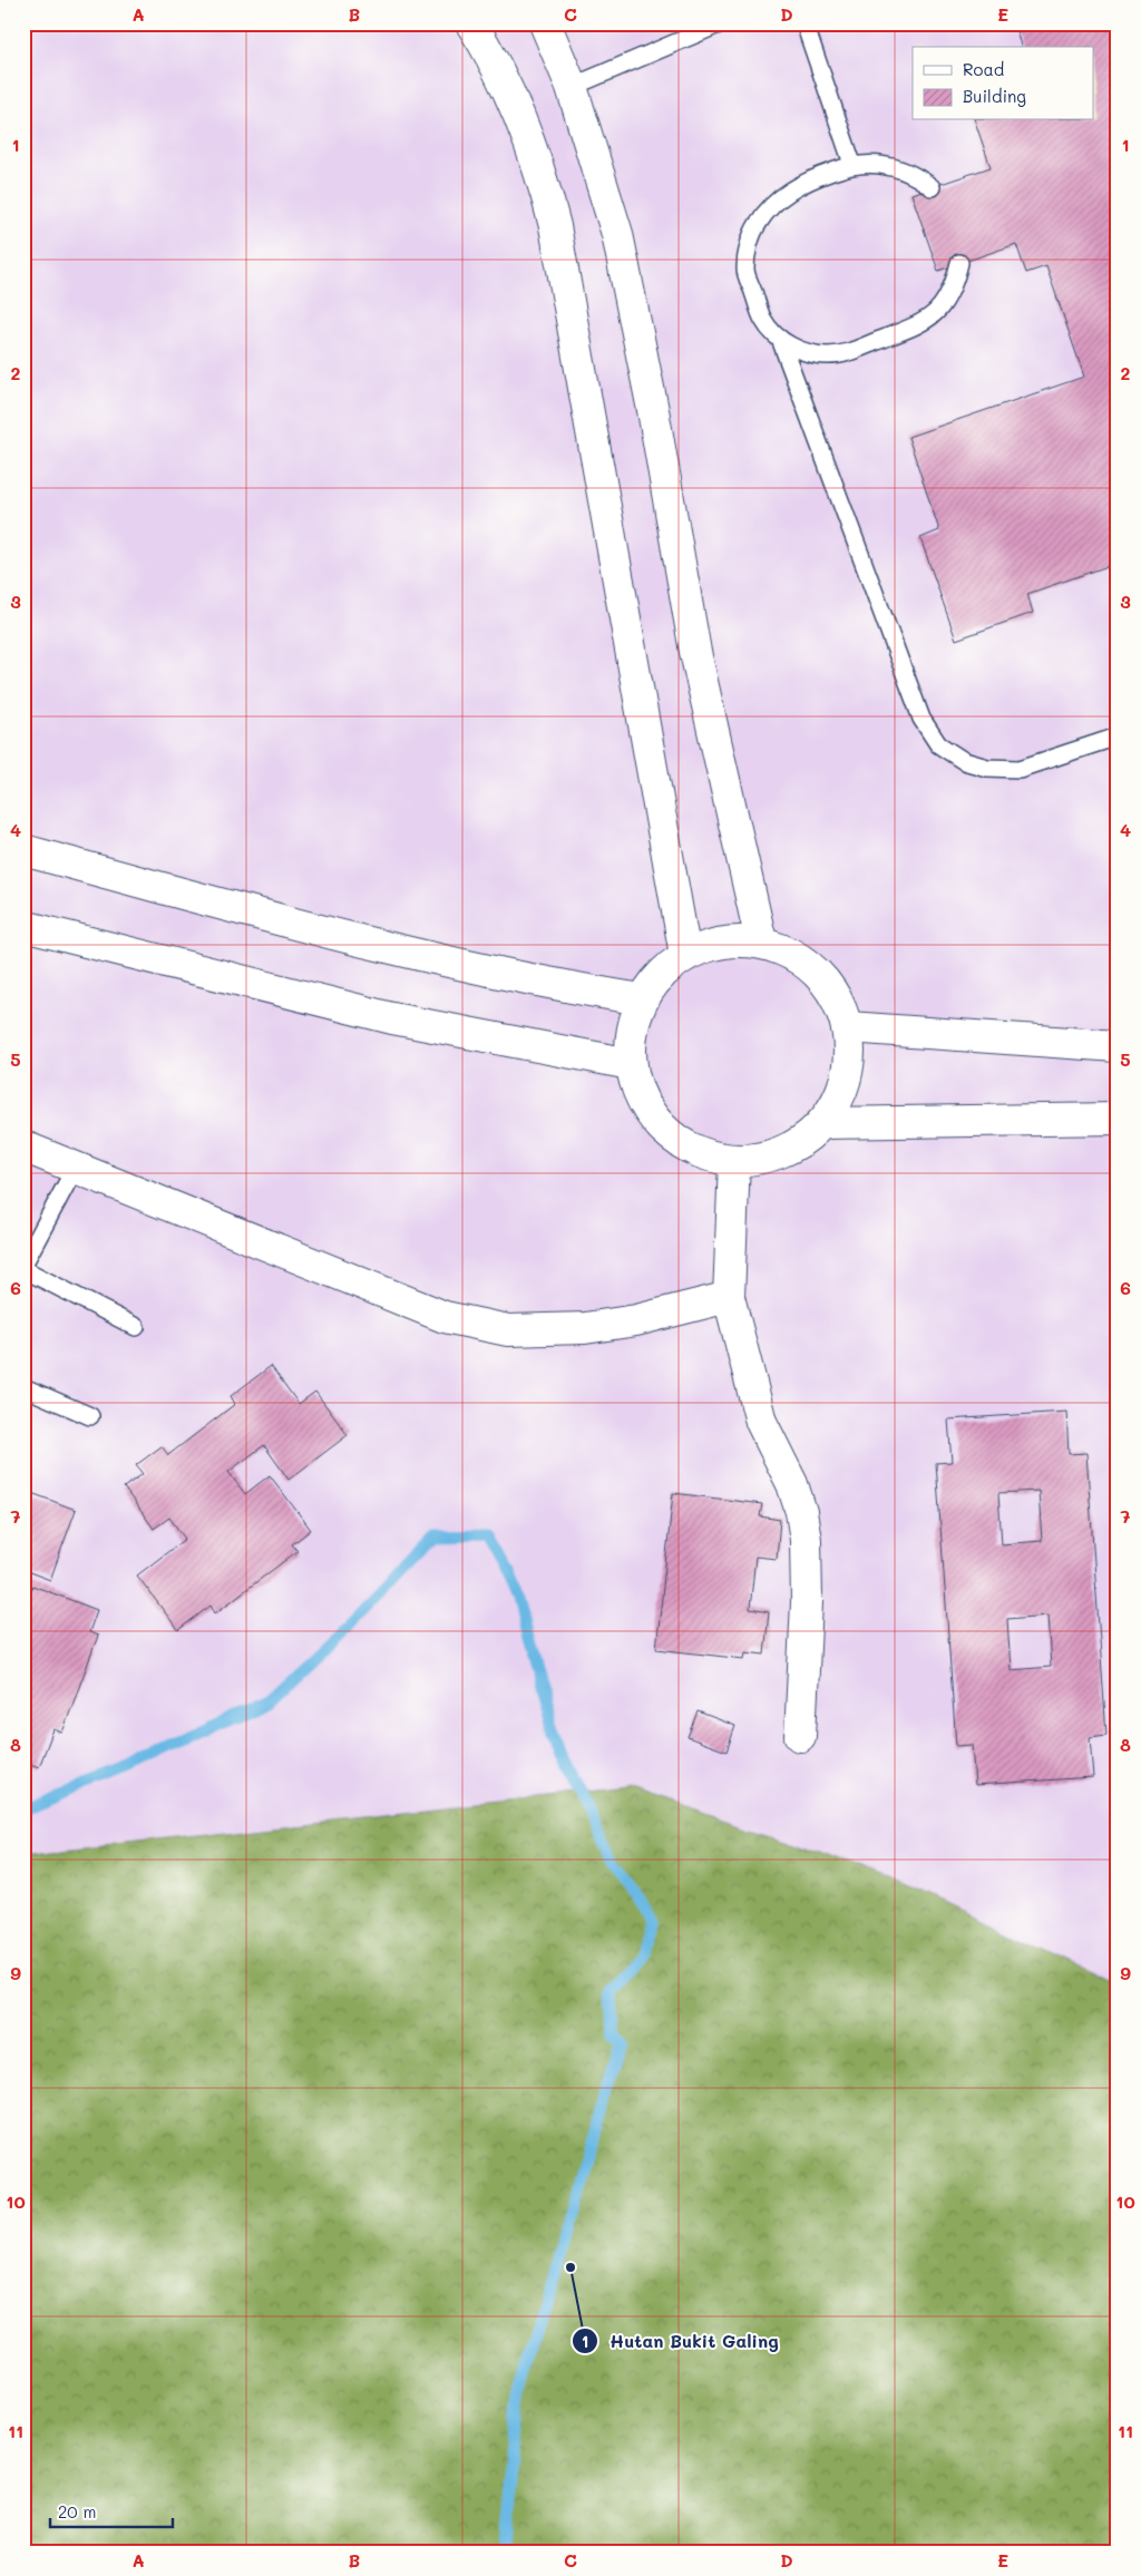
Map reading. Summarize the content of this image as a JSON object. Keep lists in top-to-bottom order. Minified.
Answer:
{"places":["Hutan Bukit Galing"],"legend":["Road","Building"],"scale_bar":"20 m","grid":{"columns":["A","B","C","D","E"],"rows":["1","2","3","4","5","6","7","8","9","10","11"]}}
